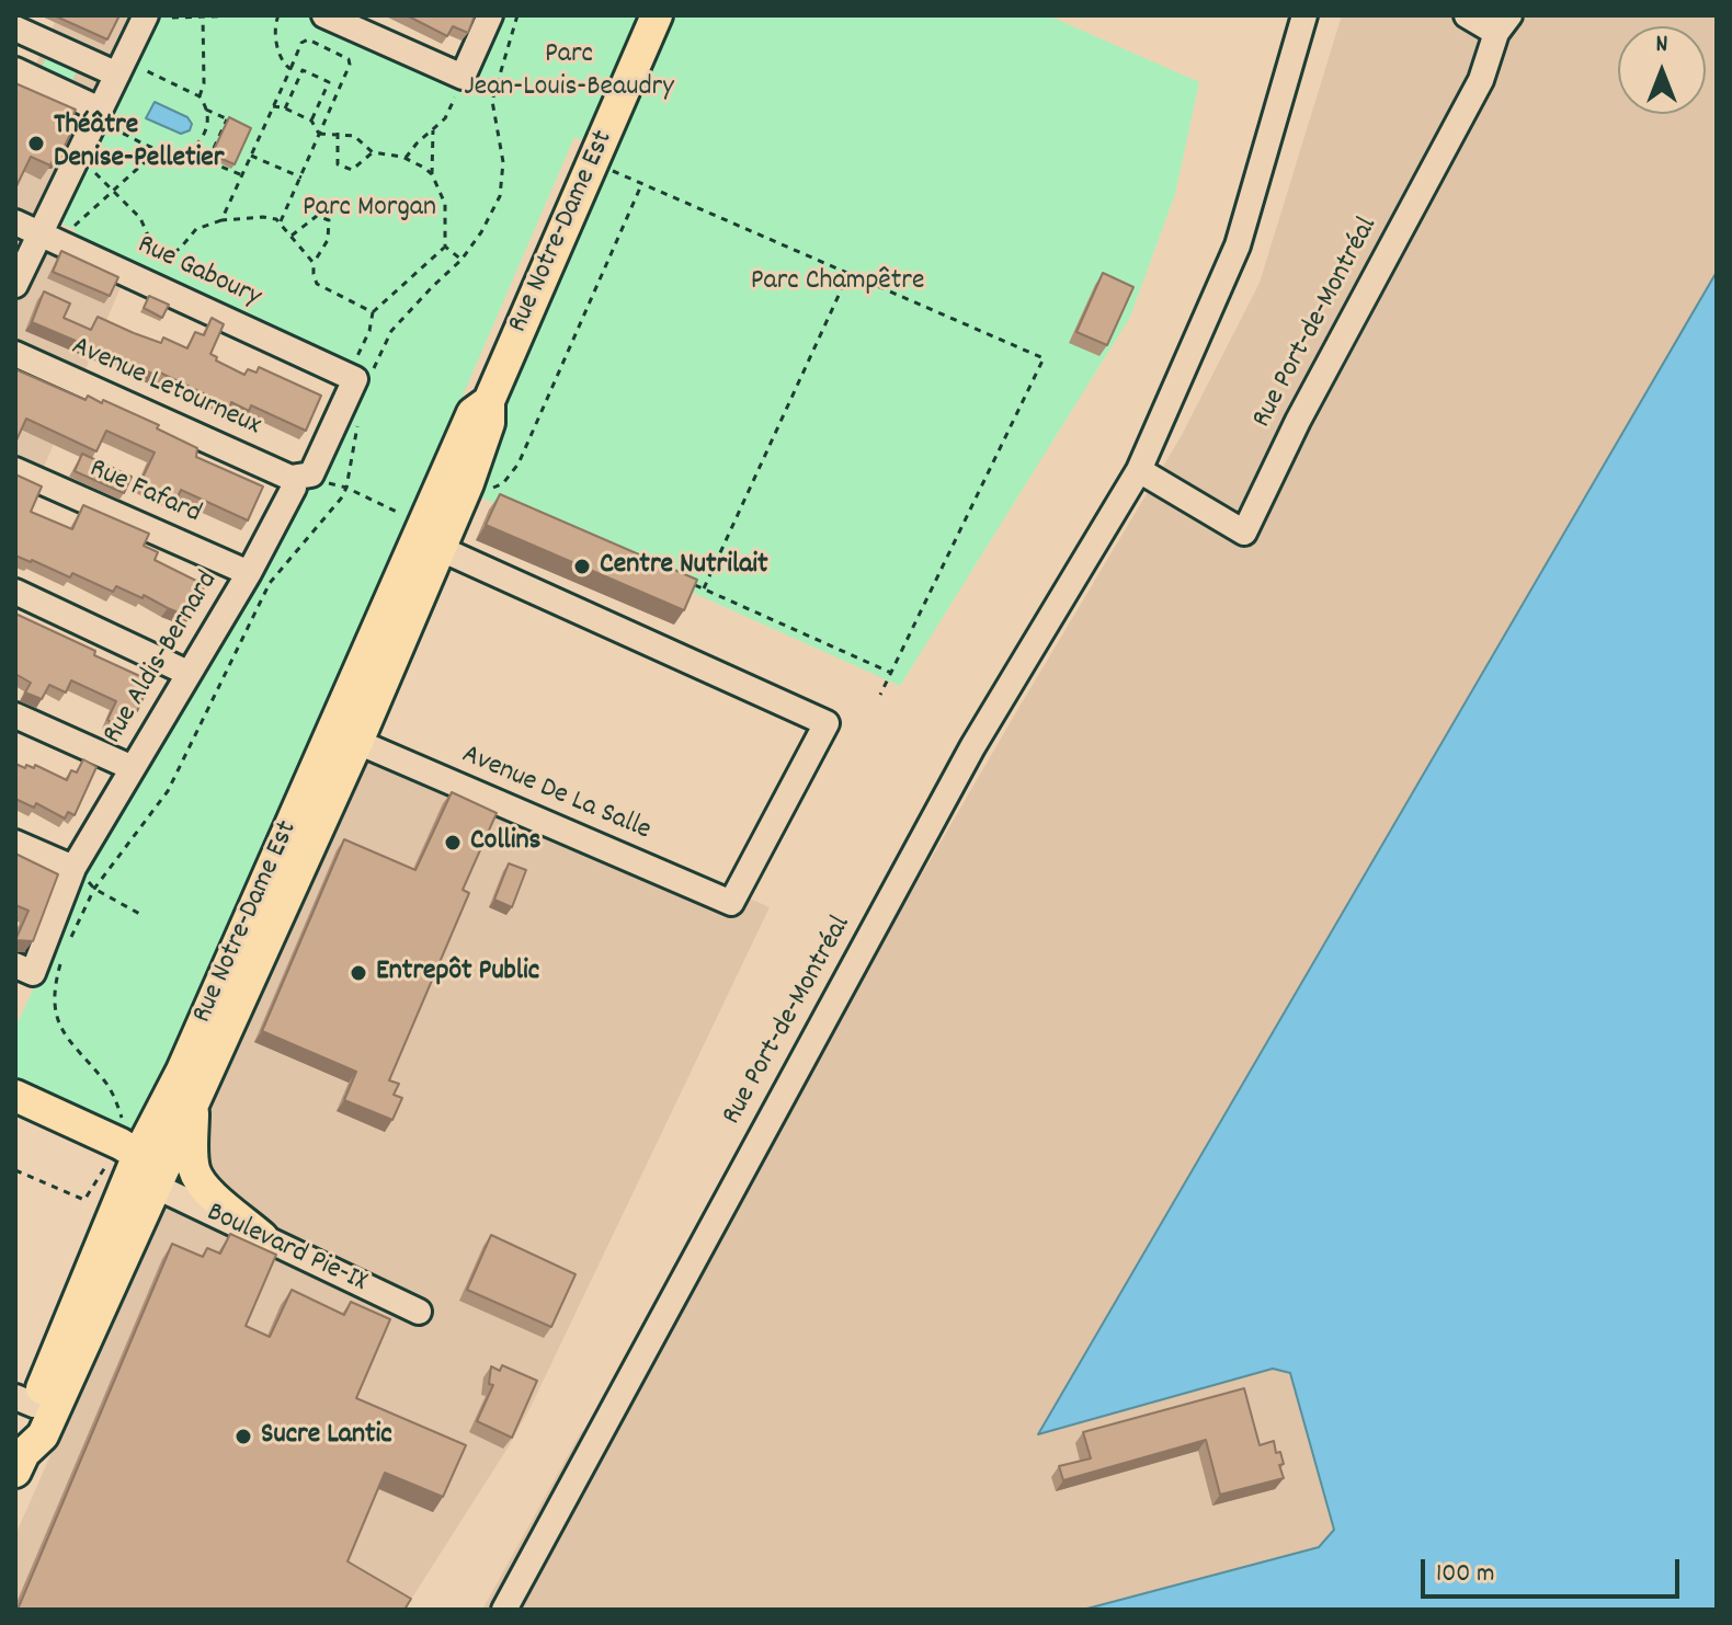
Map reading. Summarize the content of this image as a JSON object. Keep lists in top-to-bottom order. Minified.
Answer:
{"streets":{"main road":["Rue Notre-Dame Est","Boulevard Pie-IX"],"street":["Rue Gaboury","Rue Port-de-Montréal","Avenue Letourneux","Rue Fafard","Rue Aldis-Bernard","Avenue De La Salle"]},"crossings":[["Rue Notre-Dame Est","Avenue De La Salle"],["Rue Notre-Dame Est","Boulevard Pie-IX"],["Avenue Letourneux","Rue Aldis-Bernard"],["Rue Fafard","Rue Aldis-Bernard"]],"parks":["Parc Jean-Louis-Beaudry","Parc Morgan","Parc Champêtre"],"places":["Théâtre Denise-Pelletier","Centre Nutrilait","Collins","Entrepôt Public","Sucre Lantic"],"scale_bar":"100 m","north":"top"}
